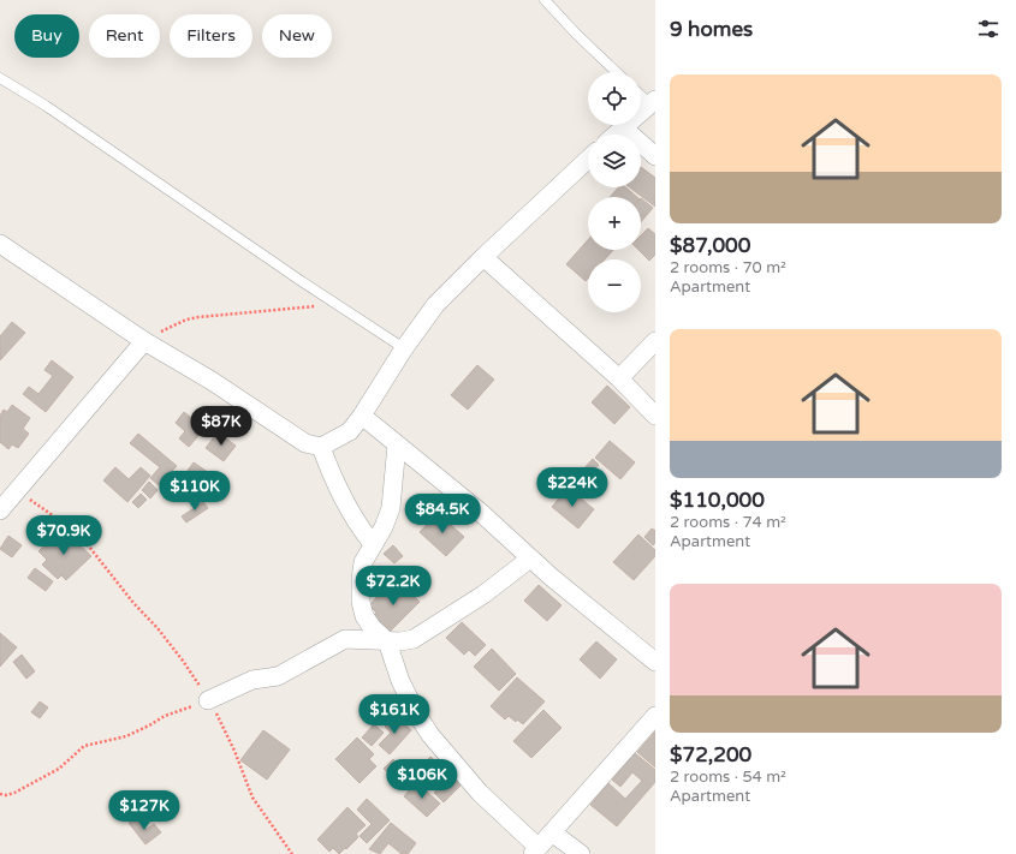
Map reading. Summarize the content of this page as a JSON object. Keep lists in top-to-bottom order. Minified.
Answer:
{"page":{"heading":"9 homes","chip":["Buy","Rent","Filters","New"],"list":[{"name":"$87,000","note":"2 rooms · 70 m² · Apartment"},{"name":"$110,000","note":"2 rooms · 74 m² · Apartment"},{"name":"$72,200","note":"2 rooms · 54 m² · Apartment"}],"map_buttons":["+","−"],"price":["$87K","$224K","$110K","$84.5K","$70.9K","$72.2K","$161K","$106K","$127K"]}}
